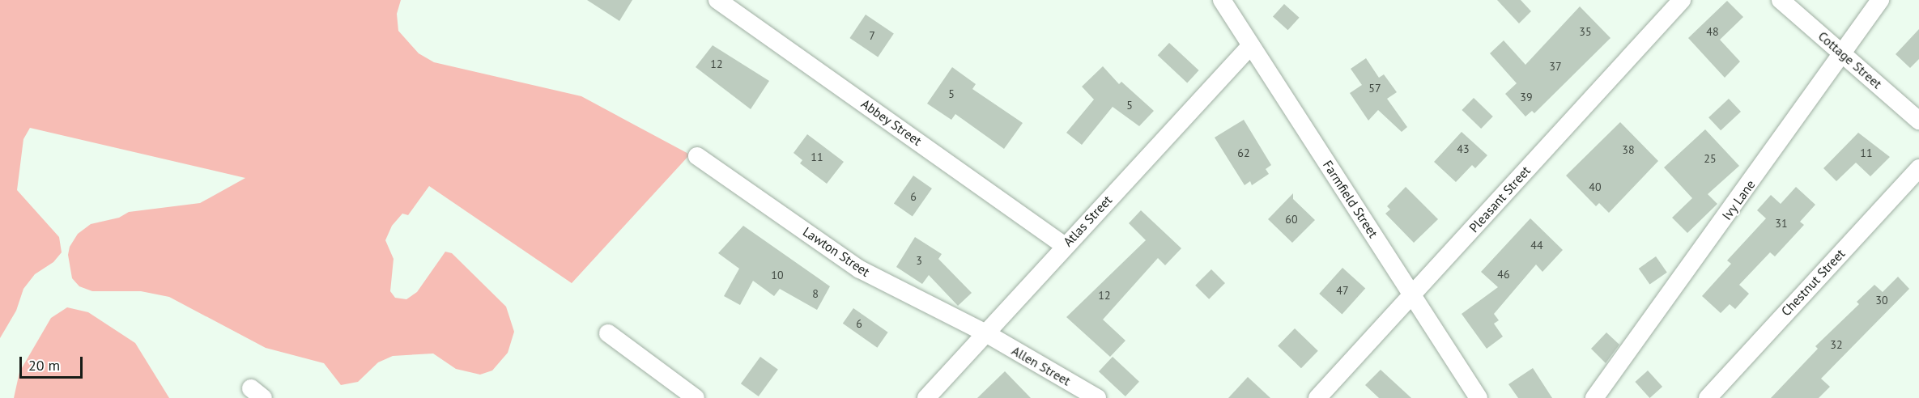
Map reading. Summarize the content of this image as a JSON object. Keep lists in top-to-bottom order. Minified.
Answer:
{"streets":{"street":["Cottage Street","Abbey Street","Farmfield Street","Pleasant Street","Ivy Lane","Atlas Street","Lawton Street","Chestnut Street","Allen Street"]},"crossings":[["Cottage Street","Ivy Lane"],["Abbey Street","Atlas Street"],["Farmfield Street","Pleasant Street"],["Farmfield Street","Atlas Street"],["Atlas Street","Lawton Street"],["Atlas Street","Allen Street"],["Lawton Street","Allen Street"]],"house_numbers":["35","48","7","12","37","57","5","39","5","43","38","62","11","11","25","40","6","60","31","44","3","46","10","47","8","12","30","6","32"],"scale_bar":"20 m"}
